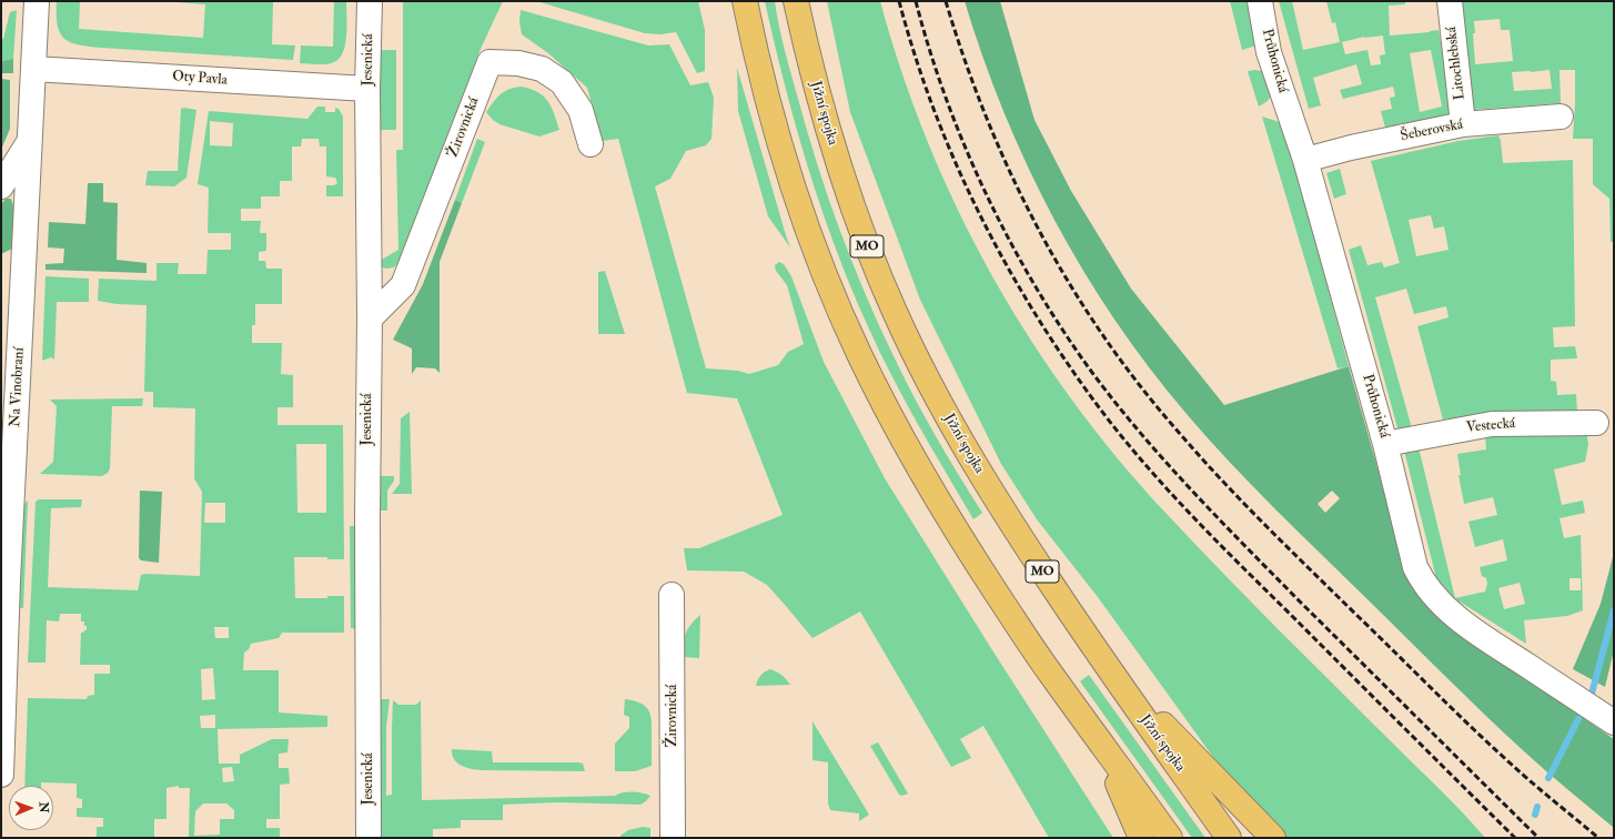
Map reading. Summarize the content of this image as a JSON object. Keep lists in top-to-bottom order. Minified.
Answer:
{"streets":{"highway":["Jižní spojka","MO"],"street":["Jesenická","Průhonická","Litochlebská","Oty Pavla","Žirovnická","Šeberovská","Na Vinobraní","Vestecká"]},"crossings":[["Jesenická","Oty Pavla"],["Jesenická","Žirovnická"],["Průhonická","Šeberovská"],["Průhonická","Vestecká"],["Litochlebská","Šeberovská"],["Oty Pavla","Na Vinobraní"]],"north":"right"}
